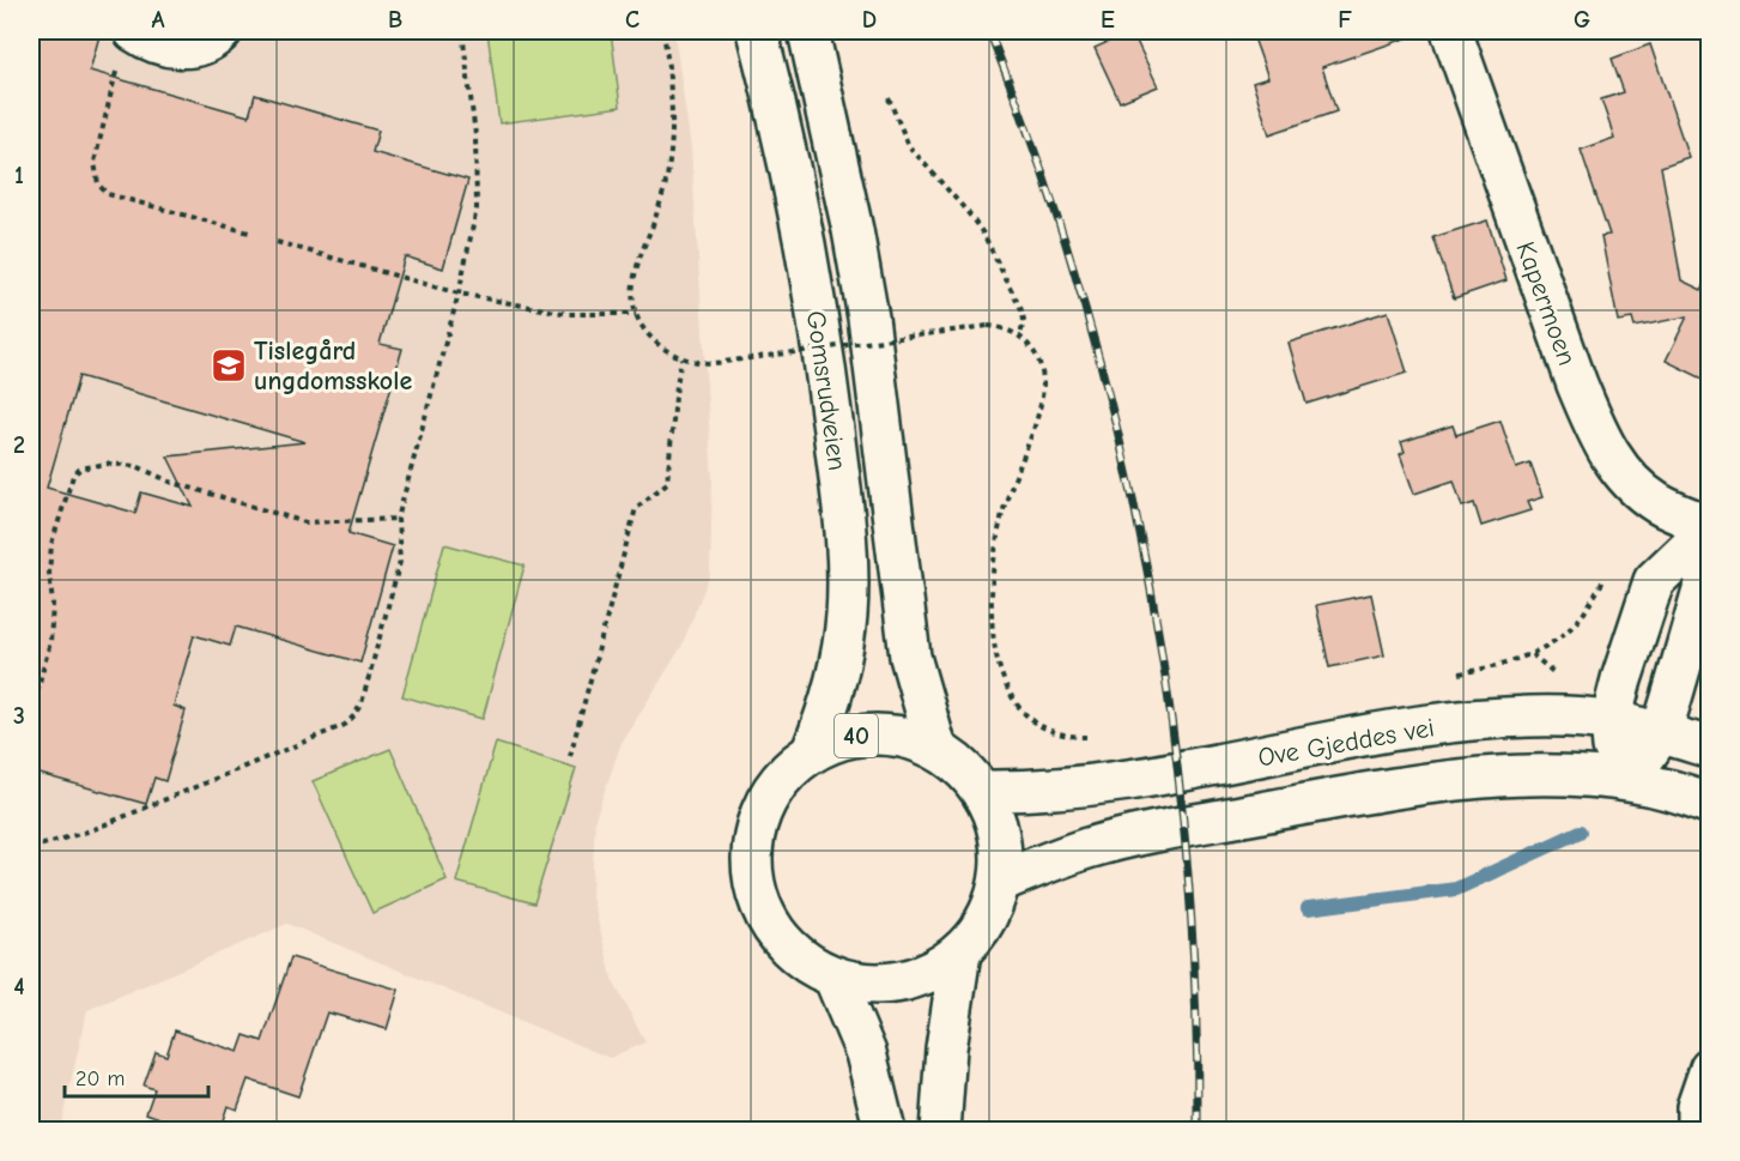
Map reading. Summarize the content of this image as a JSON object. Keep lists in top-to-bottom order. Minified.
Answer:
{"streets":{"main road":["Kapermoen","Gomsrudveien","40","Ove Gjeddes vei"]},"crossings":[["Gomsrudveien","40"],["Gomsrudveien","Ove Gjeddes vei"],["40","Ove Gjeddes vei"]],"places":{"school or university":["Tislegård ungdomsskole"]},"scale_bar":"20 m","grid":{"columns":["A","B","C","D","E","F","G"],"rows":["1","2","3","4"]}}
